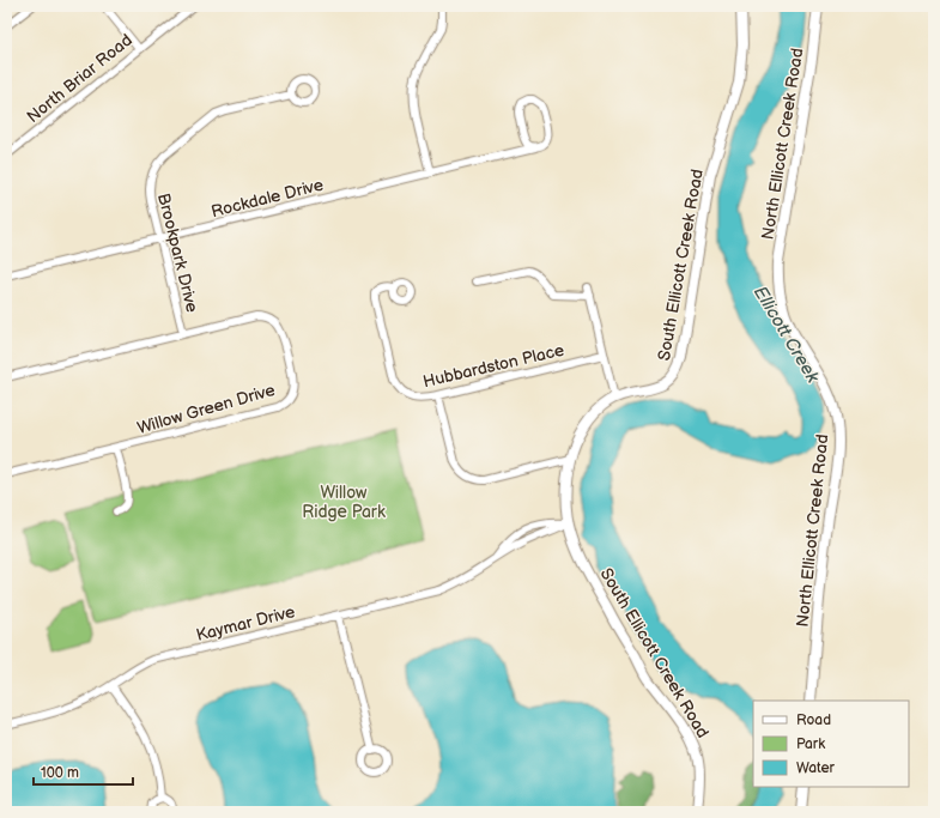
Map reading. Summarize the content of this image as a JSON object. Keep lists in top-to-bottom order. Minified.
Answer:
{"streets":{"street":["North Briar Road","North Ellicott Creek Road","Rockdale Drive","Brookpark Drive","South Ellicott Creek Road","Hubbardston Place","Willow Green Drive","Kaymar Drive"]},"crossings":[["Rockdale Drive","Brookpark Drive"],["Brookpark Drive","Willow Green Drive"],["South Ellicott Creek Road","Kaymar Drive"]],"water":["Ellicott Creek"],"parks":["Willow Ridge Park"],"legend":["Road","Park","Water"],"scale_bar":"100 m"}
